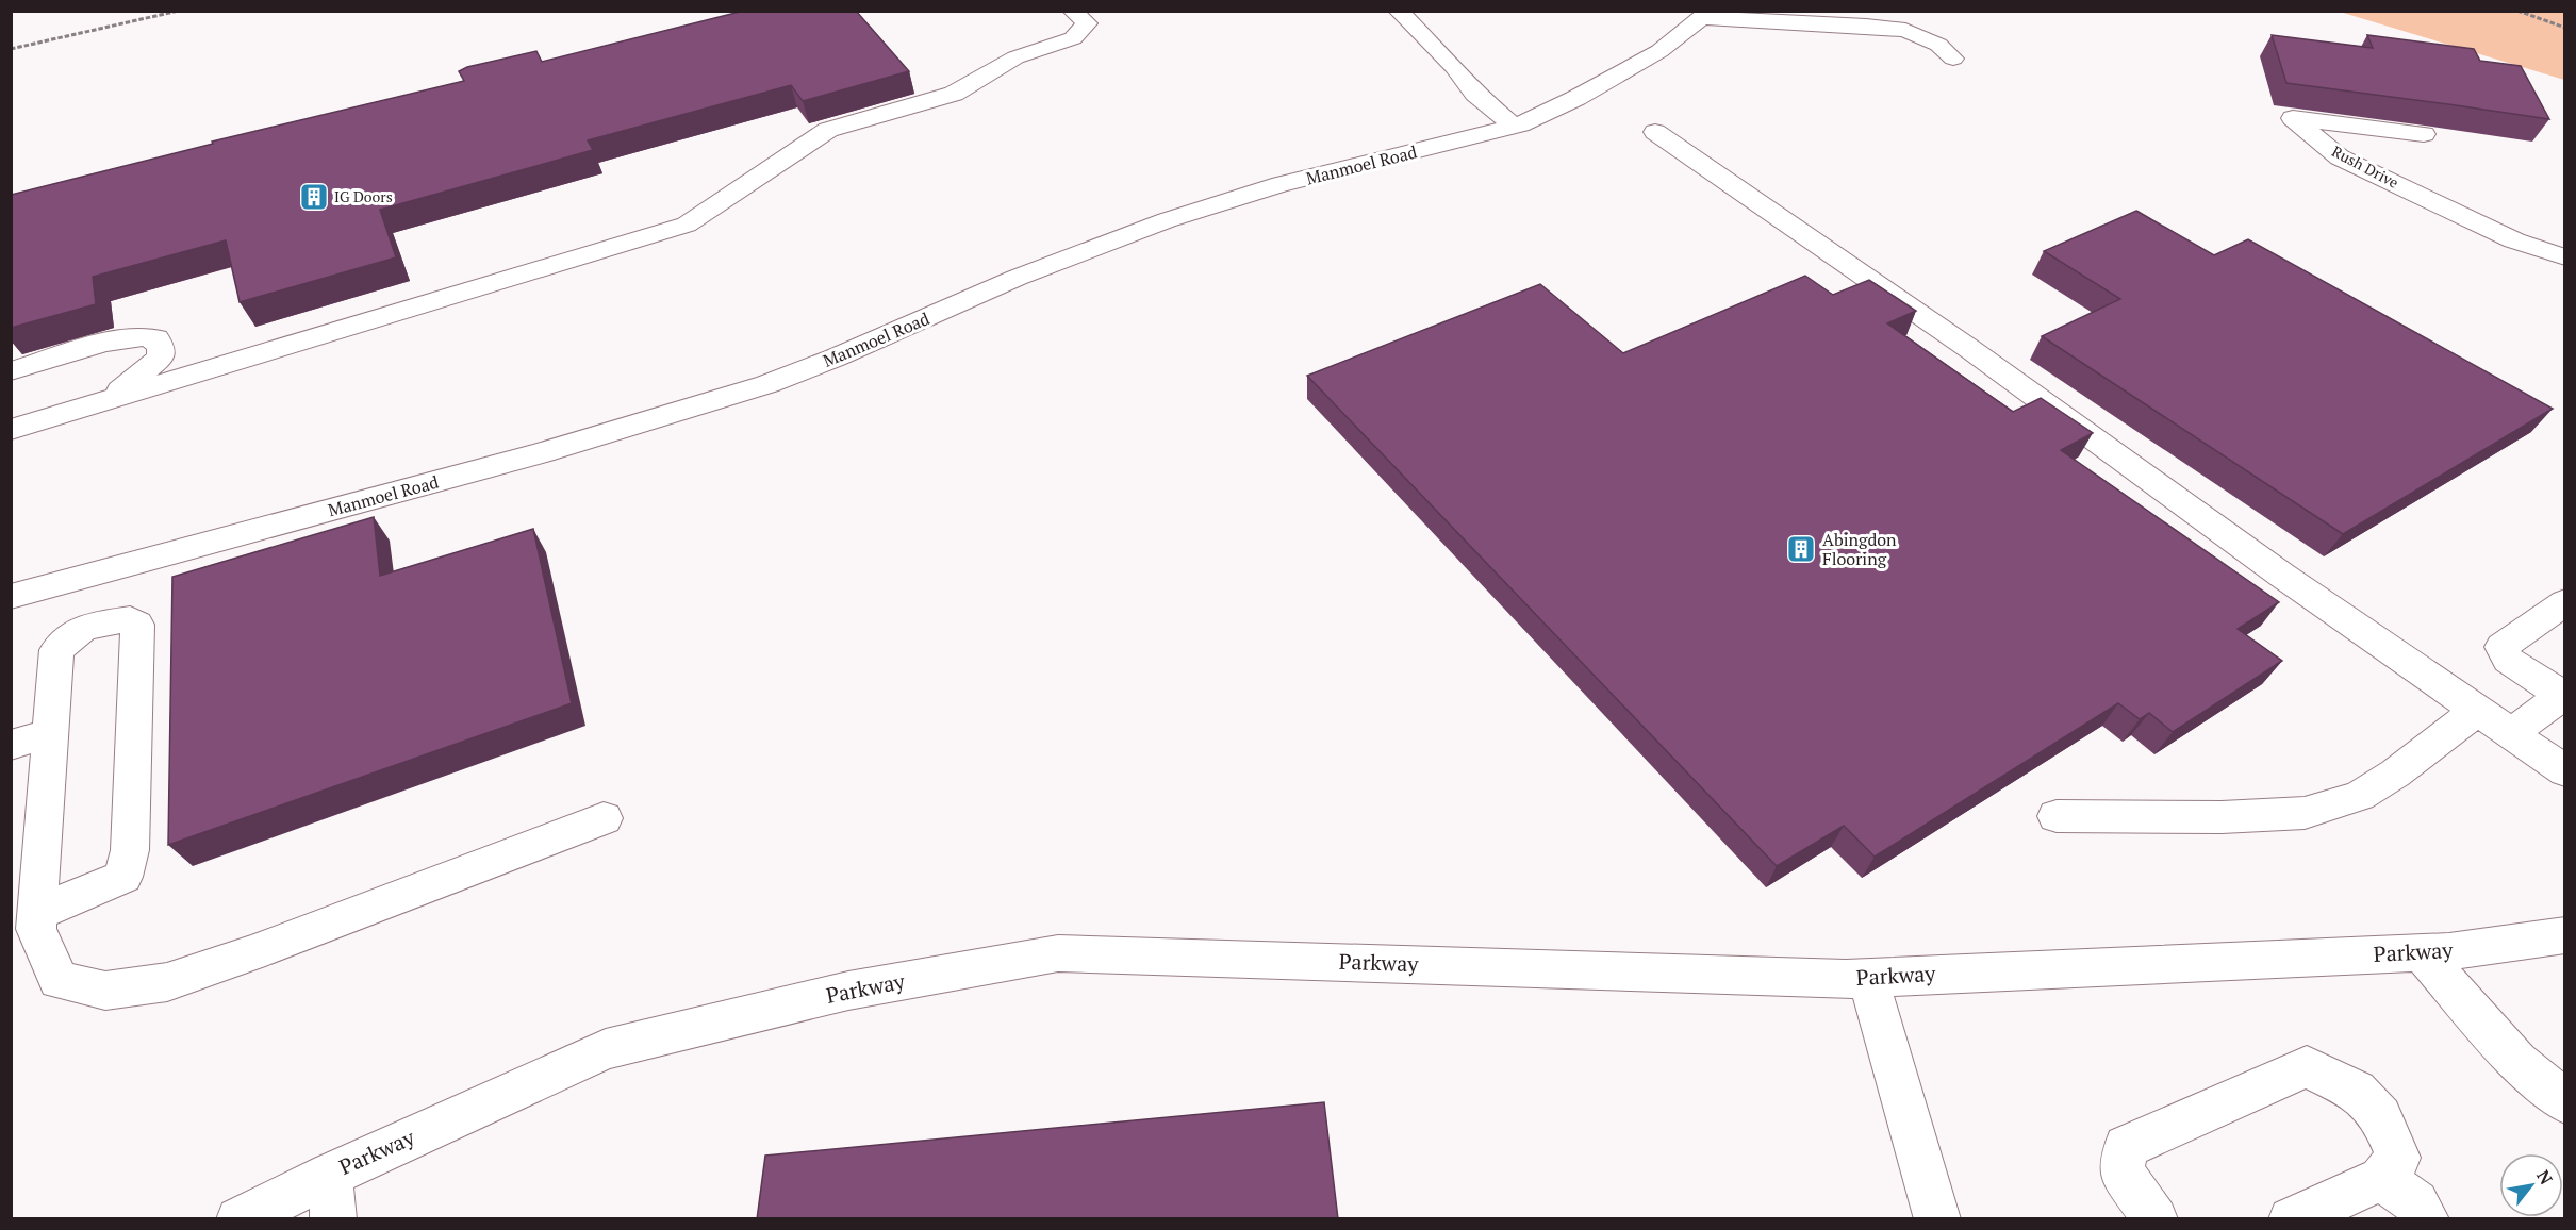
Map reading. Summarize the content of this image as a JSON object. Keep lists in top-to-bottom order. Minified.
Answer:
{"streets":{"street":["Manmoel Road","Rush Drive","Parkway"]},"places":{"building":["IG Doors","Abingdon Flooring"]},"north":"top right"}
